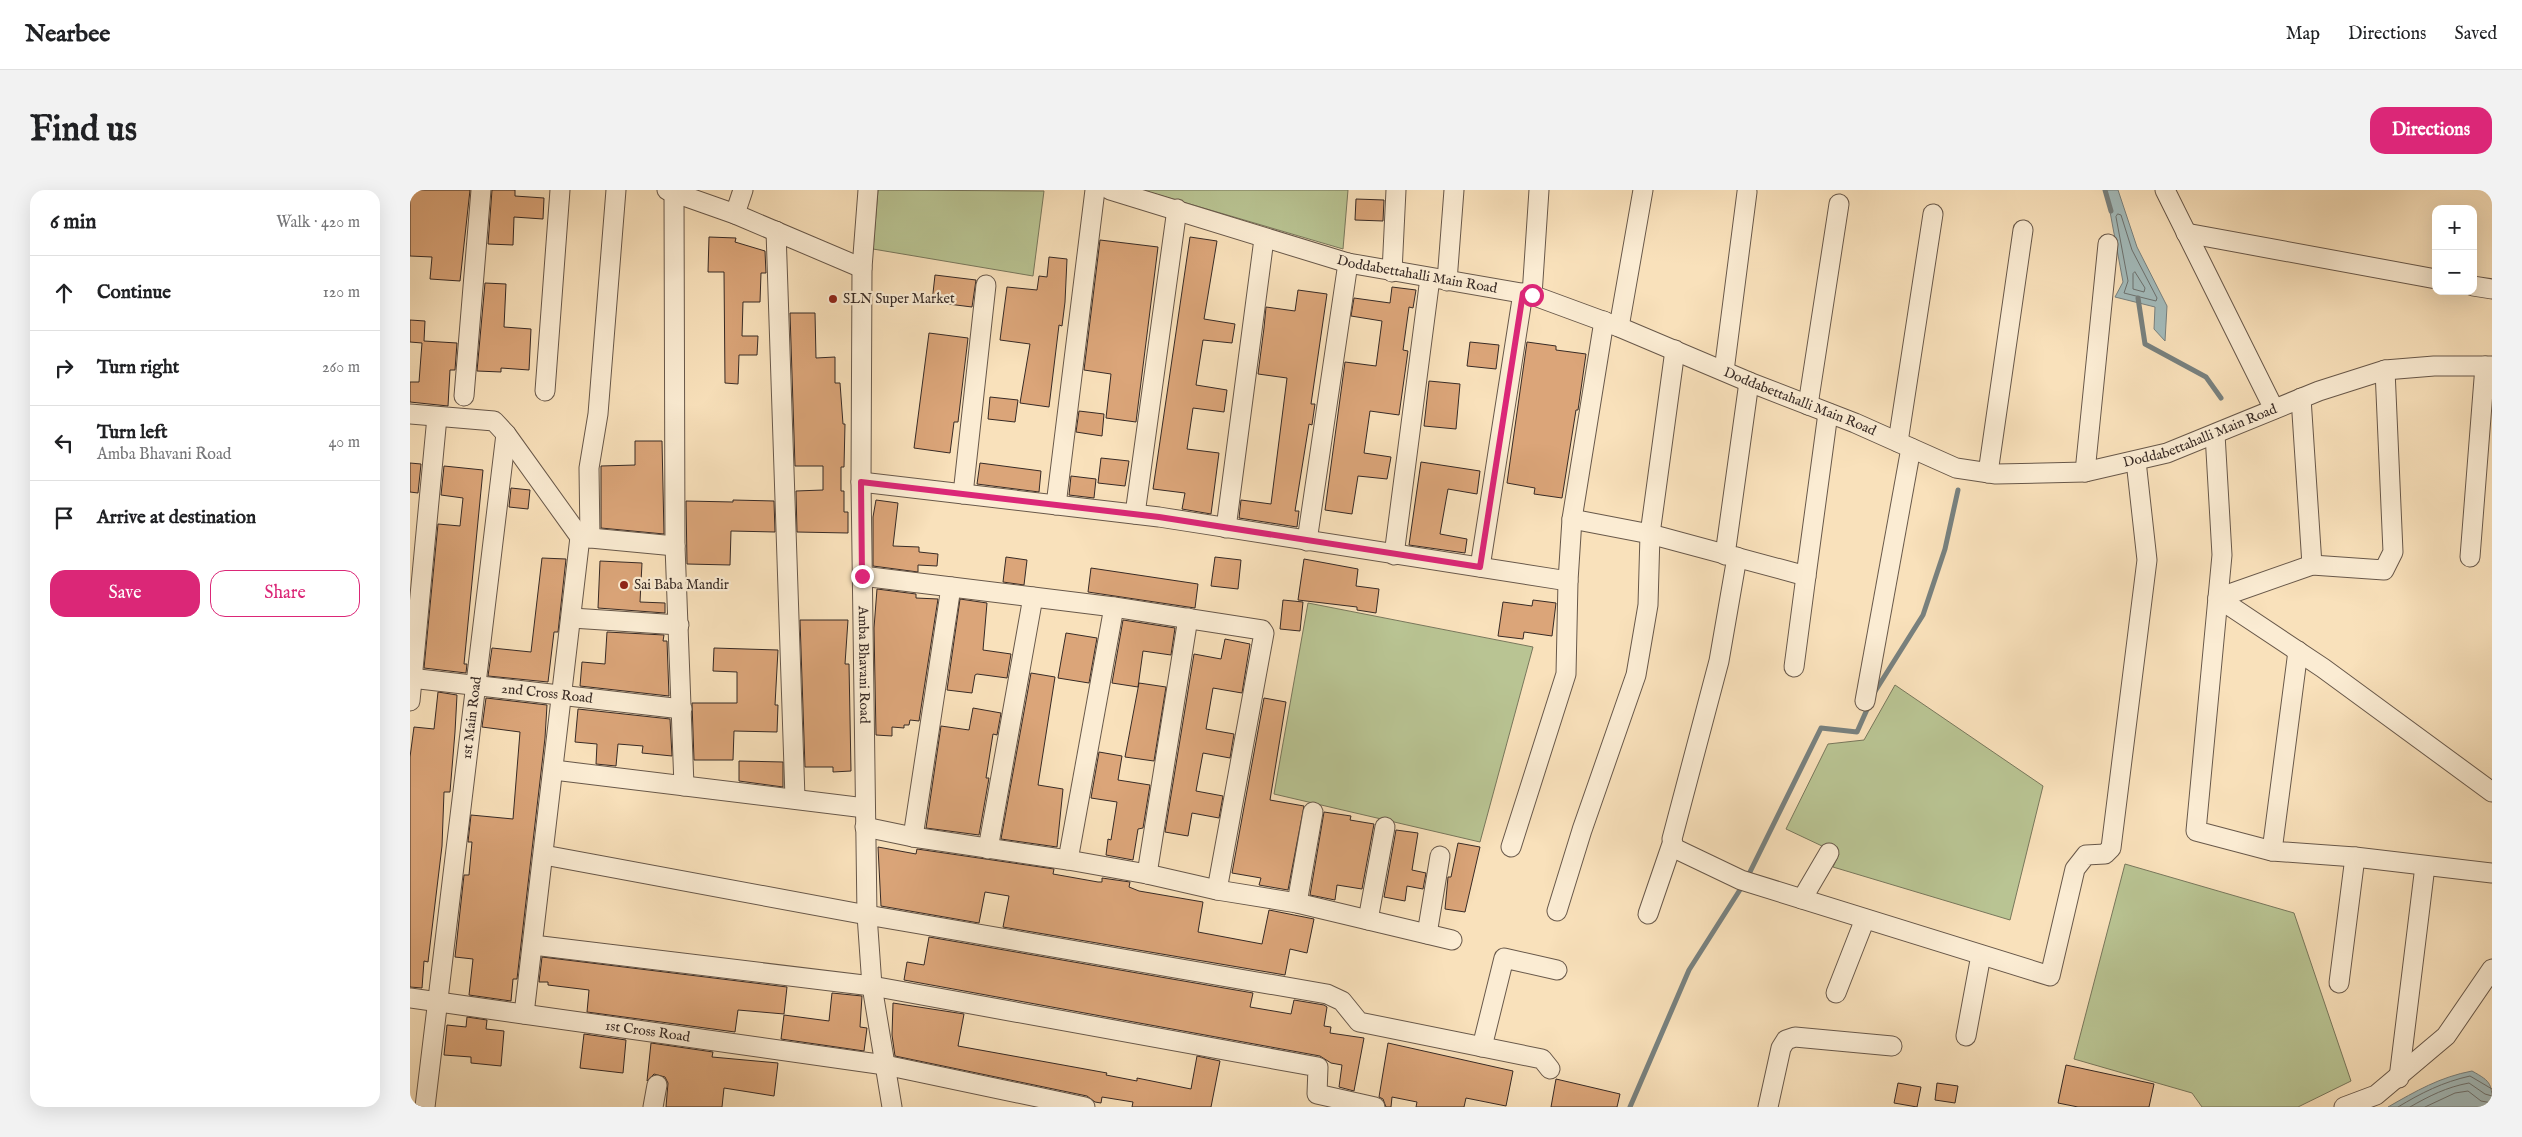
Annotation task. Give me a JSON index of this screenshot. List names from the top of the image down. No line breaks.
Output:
{"streets":{"street":["Doddabettahalli Main Road","Amba Bhavani Road","2nd Cross Road","1st Main Road","1st Cross Road"]},"crossings":[["Amba Bhavani Road","1st Cross Road"],["2nd Cross Road","1st Main Road"],["1st Main Road","1st Cross Road"]],"places":["SLN Super Market","Sai Baba Mandir"],"page":{"header":"Nearbee","nav":["Map","Directions","Saved"],"buttons":["Directions",["Save","Share"]],"title":"Find us","heading":["6 min","Walk · 420 m"],"map_buttons":["+","−"],"list":[["Continue","120 m"],["Turn right","260 m"],["Turn left","Amba Bhavani Road","40 m"],"Arrive at destination"]}}
